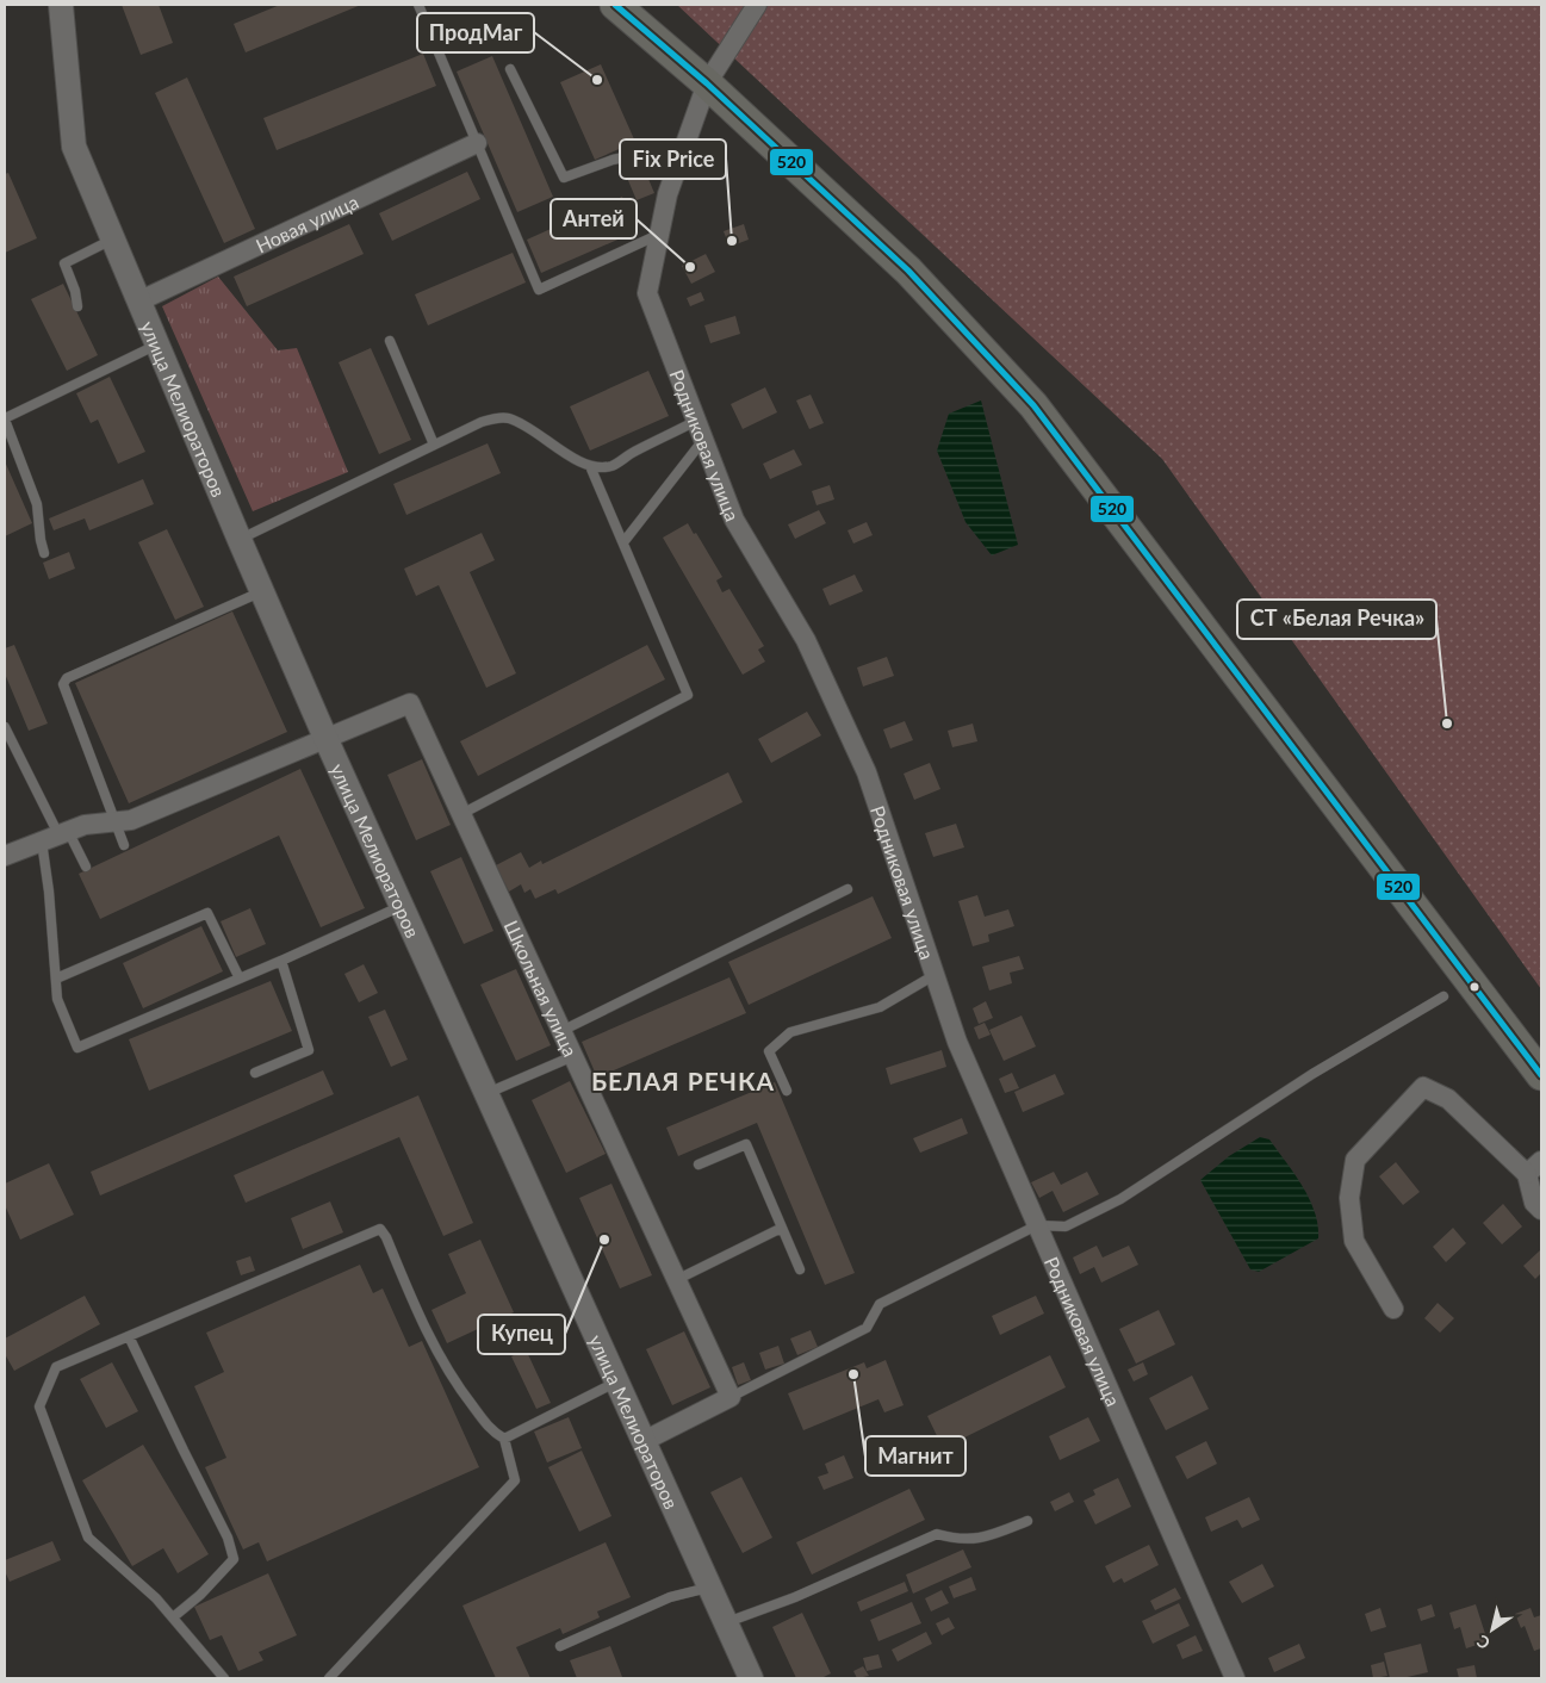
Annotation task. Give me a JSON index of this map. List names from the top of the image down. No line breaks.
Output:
{"streets":{"street":["Новая улица","улица Мелиораторов","Родниковая улица","Школьная улица"]},"crossings":[["Новая улица","улица Мелиораторов"],["улица Мелиораторов","Школьная улица"]],"districts":["БЕЛАЯ РЕЧКА"],"places":["ПродМаг","Fix Price","Антей","СТ «Белая Речка»","Купец","Магнит"],"lines":["transit line 520"],"north":"bottom left"}
